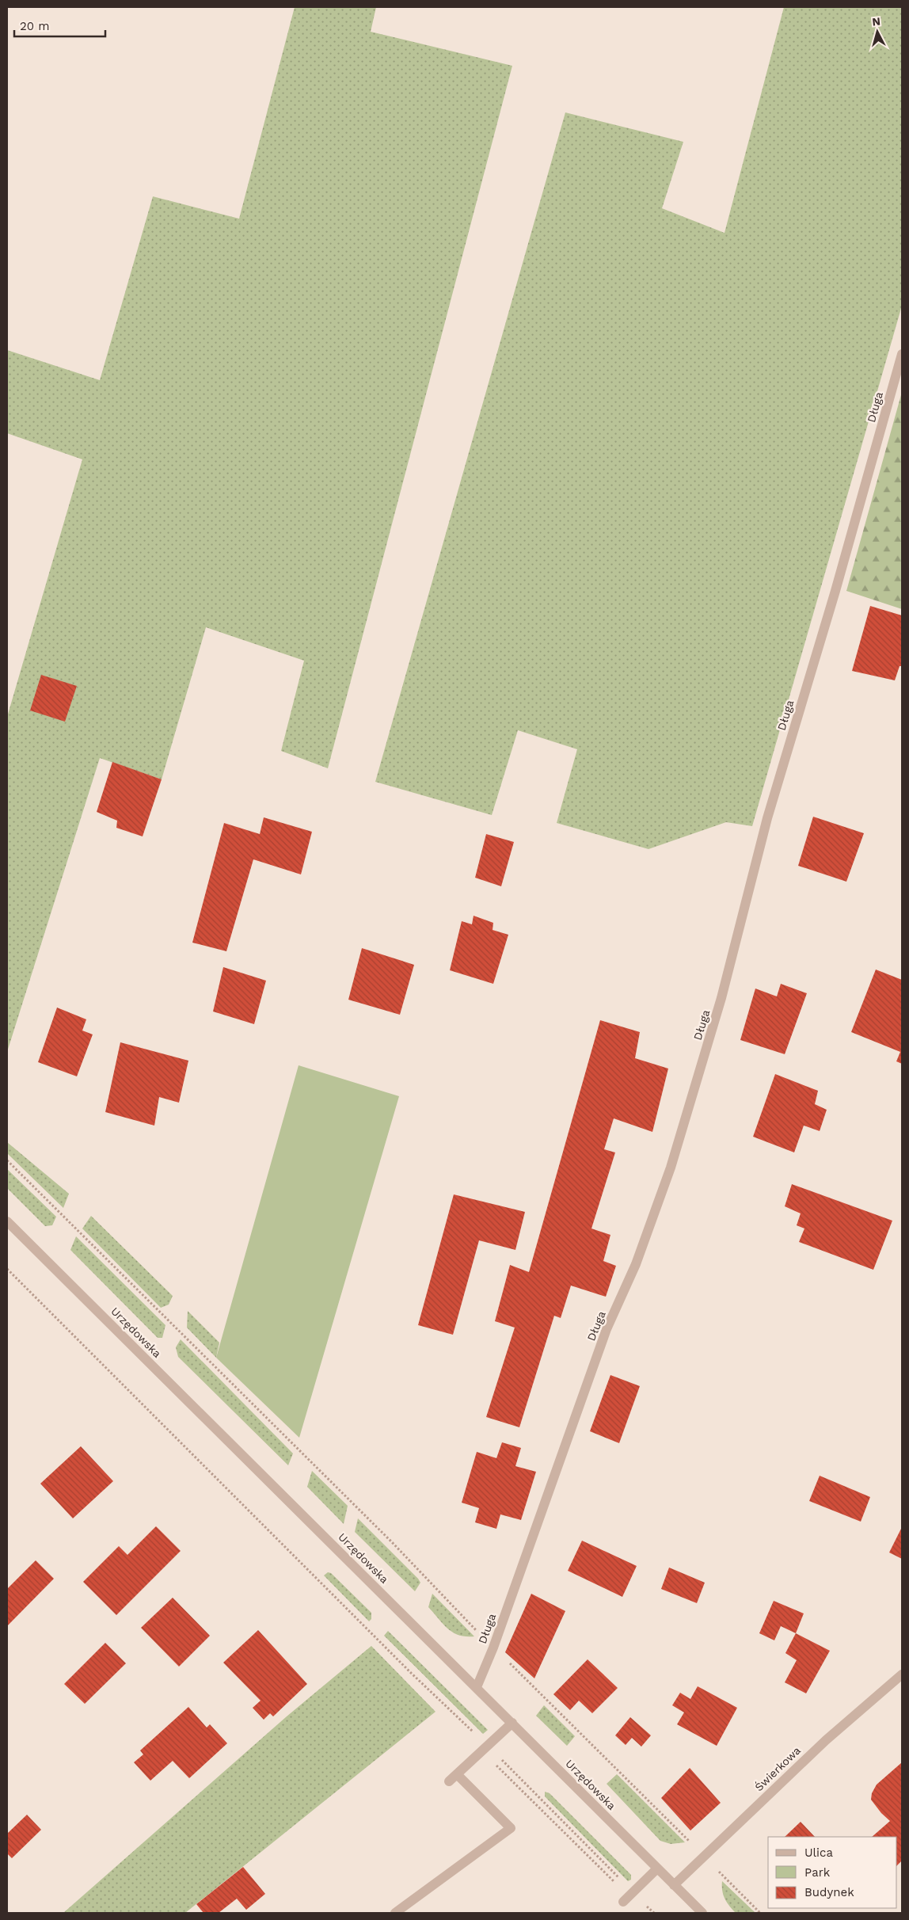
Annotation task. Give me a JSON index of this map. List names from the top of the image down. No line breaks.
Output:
{"streets":{"street":["Długa","Urzędowska","Świerkowa"]},"crossings":[["Długa","Urzędowska"],["Urzędowska","Świerkowa"]],"legend":["Ulica","Park","Budynek"],"scale_bar":"20 m","north":"top"}
